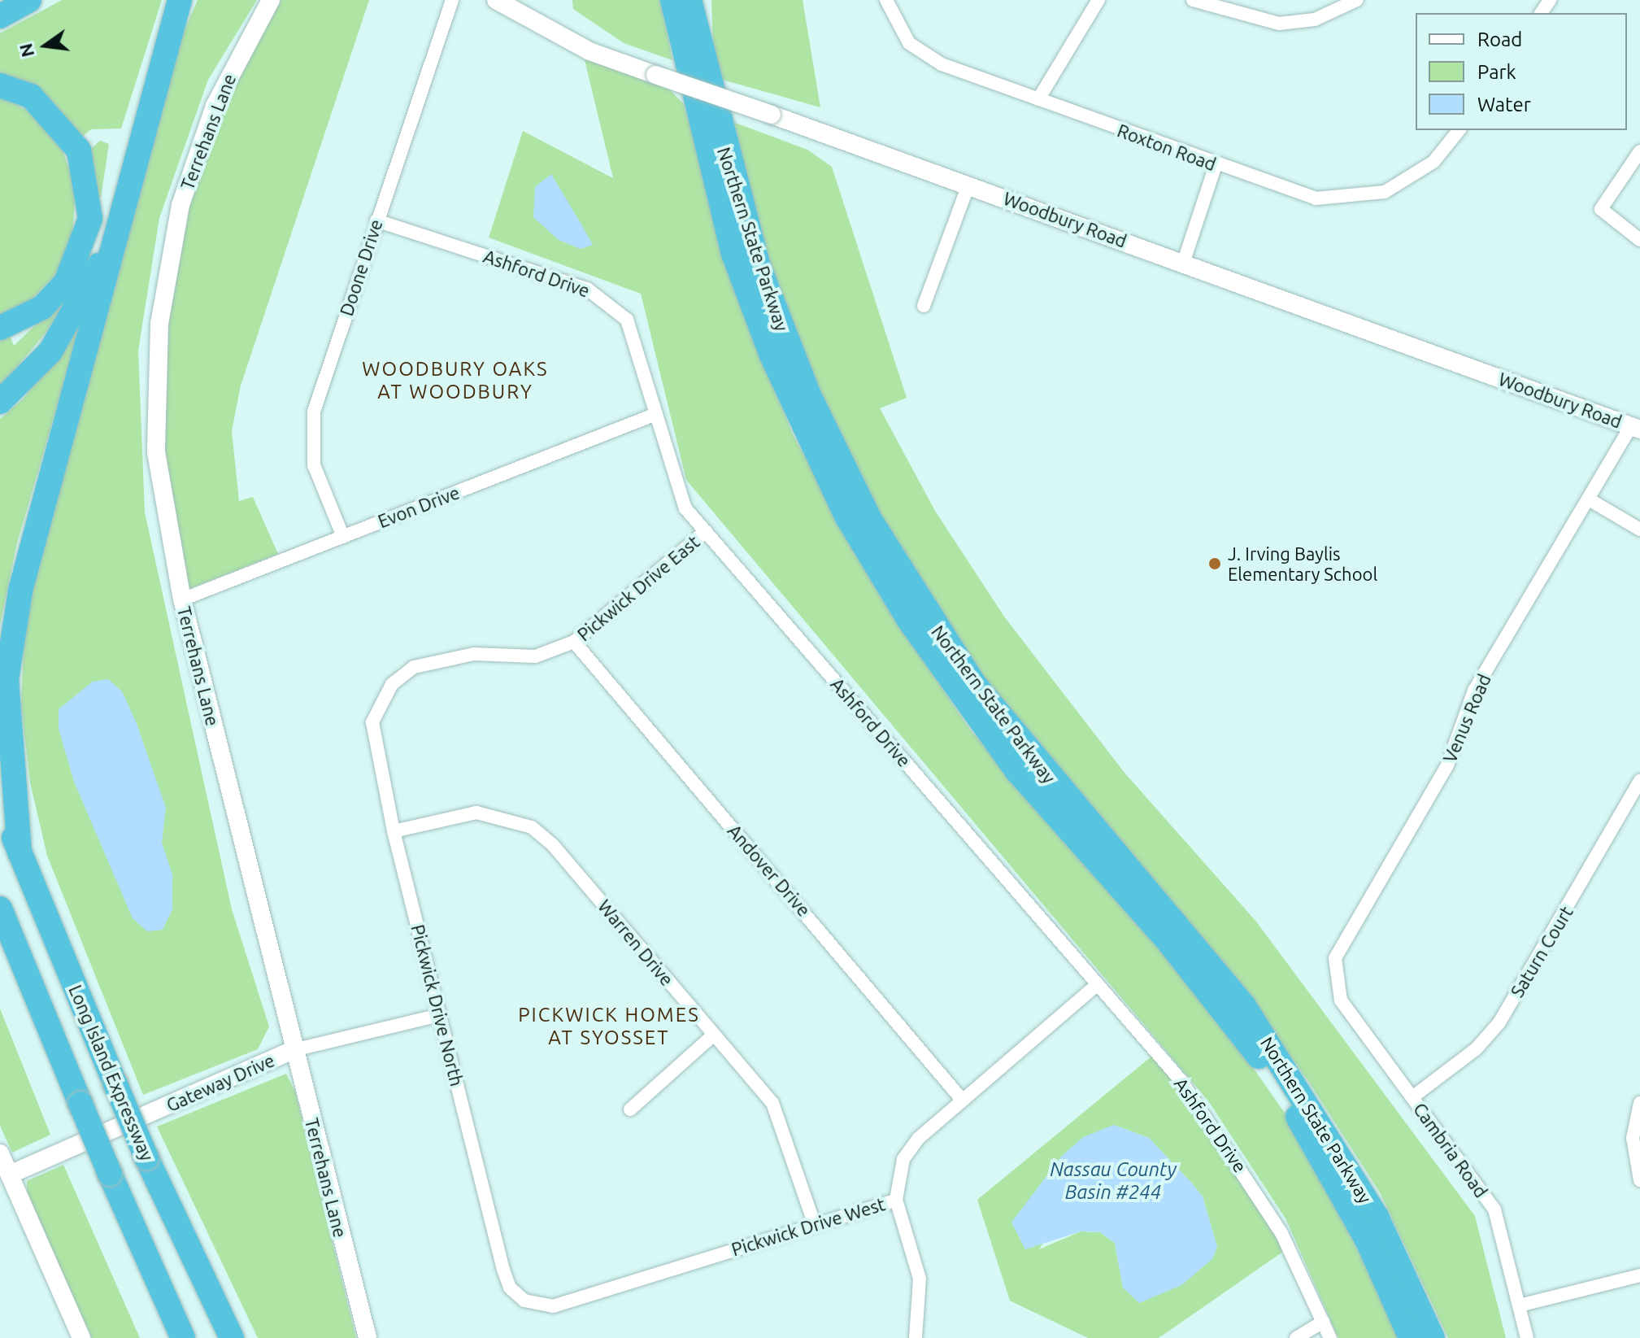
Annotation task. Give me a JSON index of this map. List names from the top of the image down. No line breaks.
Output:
{"streets":{"highway":["Northern State Parkway","Long Island Expressway"],"main road":["Terrehans Lane","Woodbury Road","Gateway Drive"],"street":["Roxton Road","Doone Drive","Ashford Drive","Evon Drive","Pickwick Drive East","Venus Road","Andover Drive","Warren Drive","Saturn Court","Pickwick Drive North","Cambria Road","Pickwick Drive West"]},"crossings":[["Terrehans Lane","Evon Drive"],["Terrehans Lane","Gateway Drive"],["Woodbury Road","Venus Road"],["Doone Drive","Ashford Drive"],["Doone Drive","Evon Drive"],["Ashford Drive","Evon Drive"],["Ashford Drive","Pickwick Drive East"],["Ashford Drive","Pickwick Drive West"],["Pickwick Drive East","Andover Drive"],["Pickwick Drive East","Pickwick Drive North"],["Venus Road","Cambria Road"],["Andover Drive","Pickwick Drive West"],["Warren Drive","Pickwick Drive North"],["Warren Drive","Pickwick Drive West"],["Saturn Court","Cambria Road"],["Pickwick Drive North","Gateway Drive"],["Pickwick Drive North","Pickwick Drive West"]],"districts":["WOODBURY OAKS AT WOODBURY","PICKWICK HOMES AT SYOSSET"],"water":["Nassau County Basin #244"],"places":["J. Irving Baylis Elementary School"],"legend":["Road","Park","Water"],"north":"left"}
